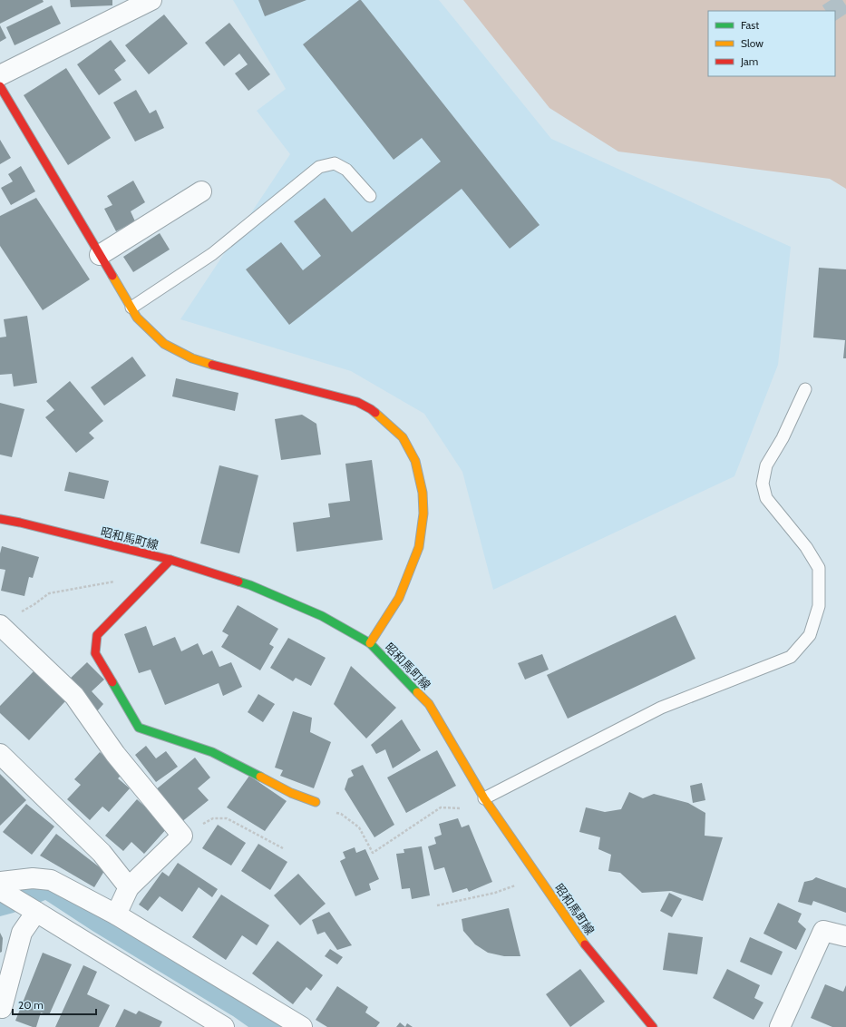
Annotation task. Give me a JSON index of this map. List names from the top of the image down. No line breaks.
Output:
{"streets":{"street":["昭和馬町線"]},"legend":["Fast","Slow","Jam"],"scale_bar":"20 m"}
